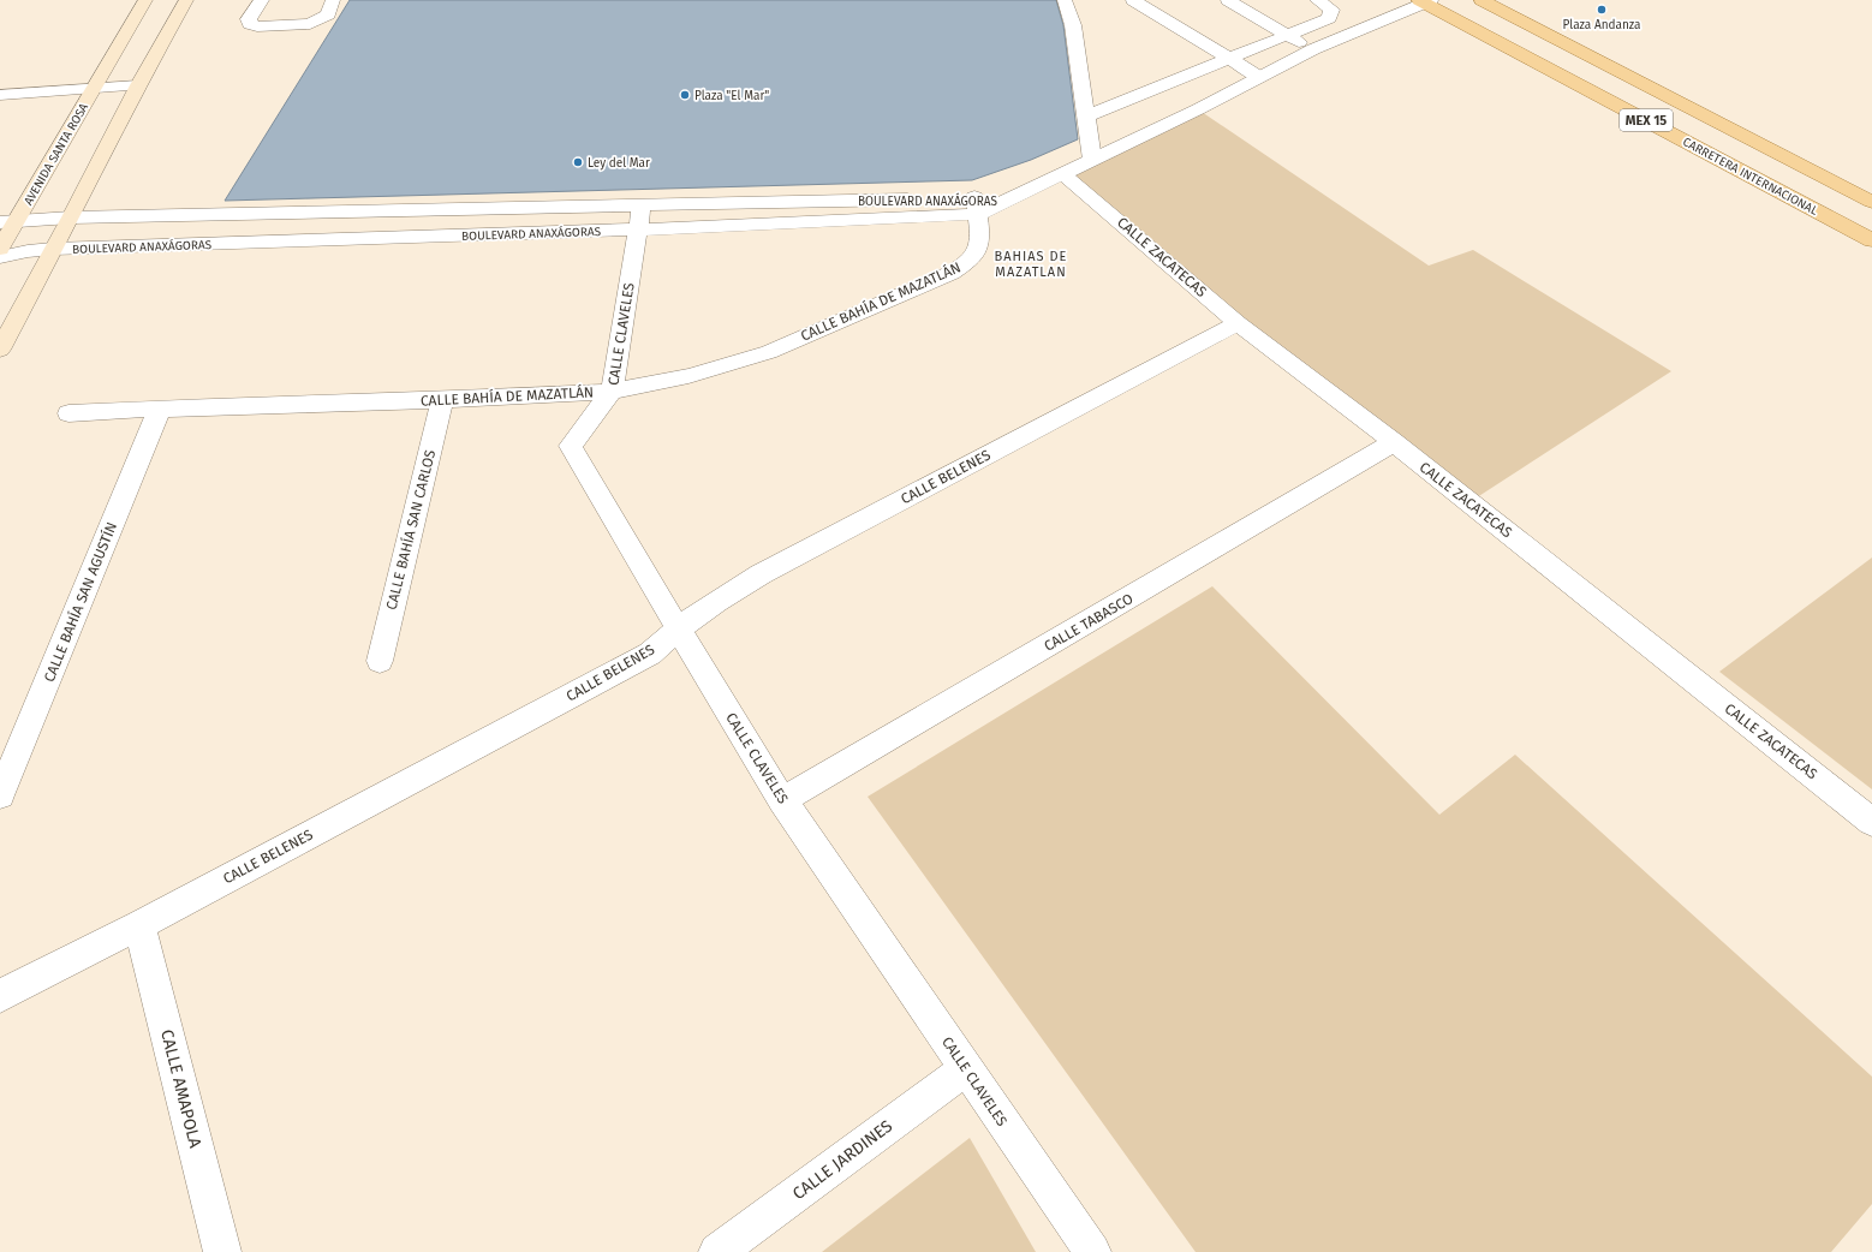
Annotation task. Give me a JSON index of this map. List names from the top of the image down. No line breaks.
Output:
{"streets":{"main road":["MEX 15","AVENIDA SANTA ROSA","CARRETERA INTERNACIONAL"],"street":["BOULEVARD ANAXÁGORAS","CALLE ZACATECAS","CALLE BAHÍA DE MAZATLÁN","CALLE CLAVELES","CALLE BELENES","CALLE BAHÍA SAN CARLOS","CALLE BAHÍA SAN AGUSTÍN","CALLE TABASCO","CALLE AMAPOLA","CALLE JARDINES"]},"crossings":[["AVENIDA SANTA ROSA","BOULEVARD ANAXÁGORAS"],["CARRETERA INTERNACIONAL","BOULEVARD ANAXÁGORAS"],["BOULEVARD ANAXÁGORAS","CALLE ZACATECAS"],["BOULEVARD ANAXÁGORAS","CALLE BAHÍA DE MAZATLÁN"],["BOULEVARD ANAXÁGORAS","CALLE CLAVELES"],["CALLE ZACATECAS","CALLE BELENES"],["CALLE ZACATECAS","CALLE TABASCO"],["CALLE BAHÍA DE MAZATLÁN","CALLE CLAVELES"],["CALLE BAHÍA DE MAZATLÁN","CALLE BAHÍA SAN CARLOS"],["CALLE BAHÍA DE MAZATLÁN","CALLE BAHÍA SAN AGUSTÍN"],["CALLE CLAVELES","CALLE BELENES"],["CALLE CLAVELES","CALLE TABASCO"],["CALLE CLAVELES","CALLE JARDINES"],["CALLE BELENES","CALLE AMAPOLA"]],"districts":["BAHIAS DE MAZATLAN"],"places":["Plaza Andanza","Plaza \"El Mar\"","Ley del Mar"]}
